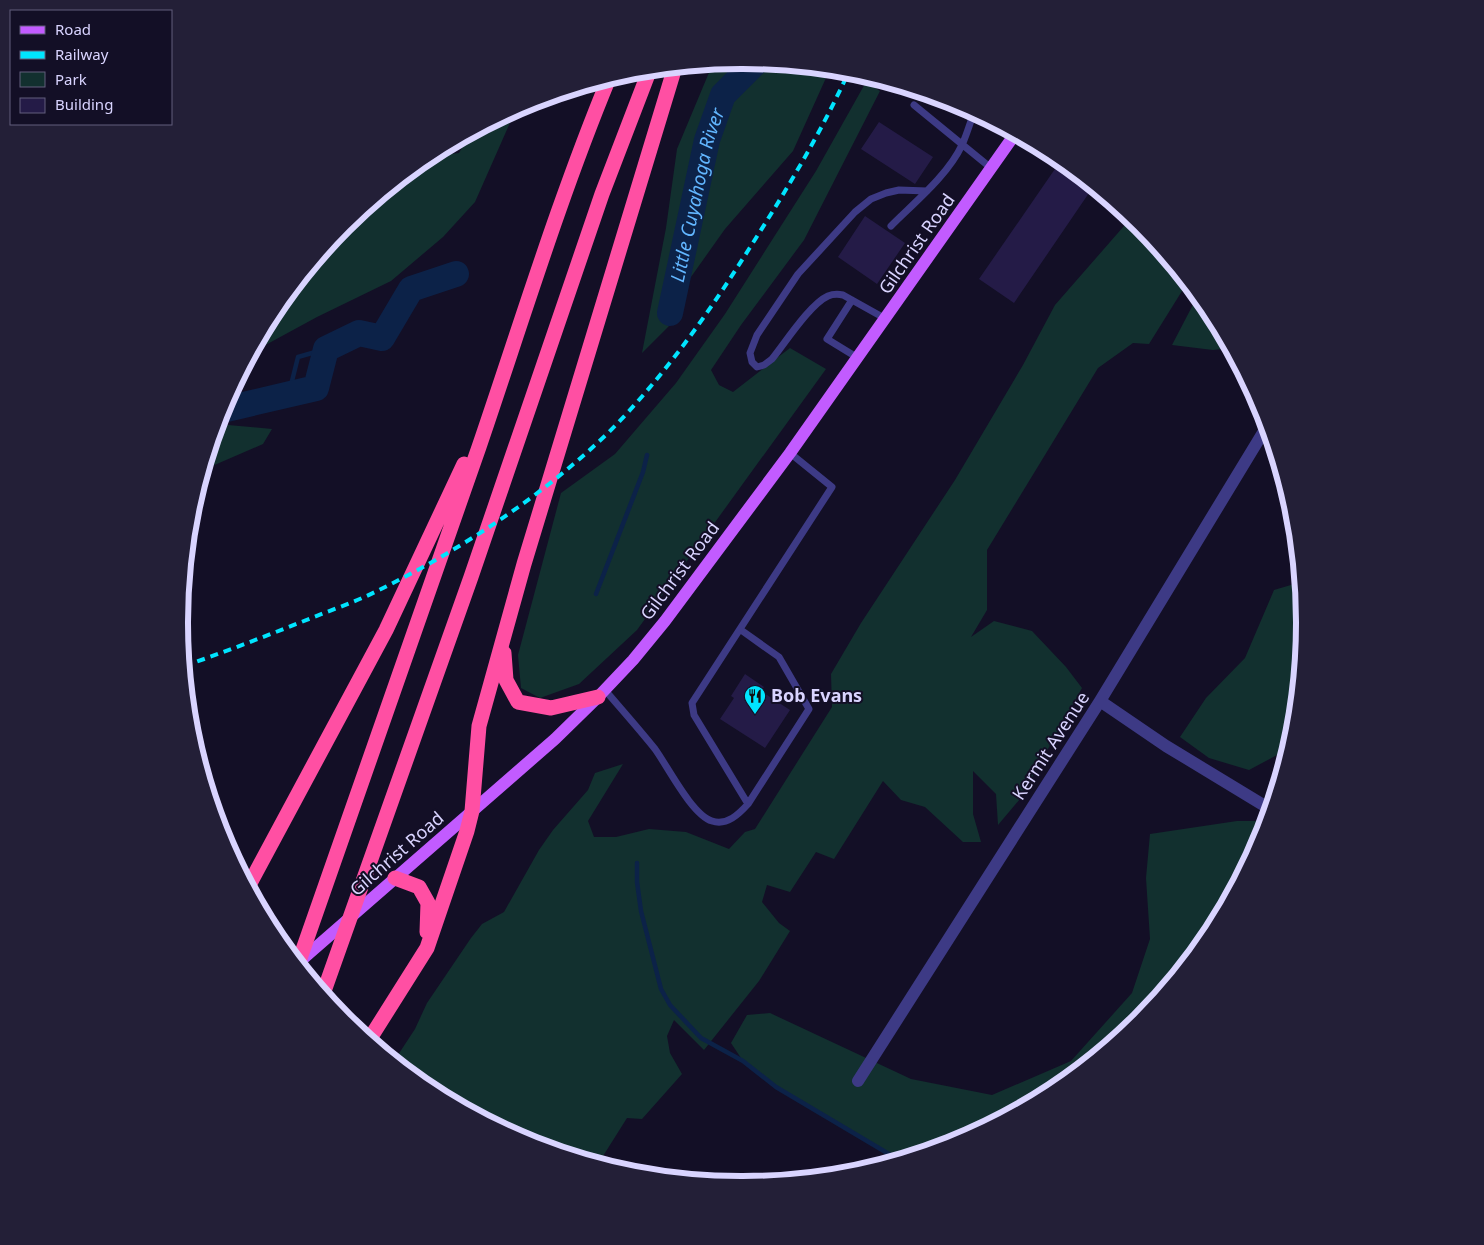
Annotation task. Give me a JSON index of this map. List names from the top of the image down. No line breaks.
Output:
{"streets":{"main road":["Gilchrist Road"],"street":["Kermit Avenue"]},"water":["Little Cuyahoga River"],"places":{"restaurant":["Bob Evans"]},"legend":["Road","Railway","Park","Building"]}
